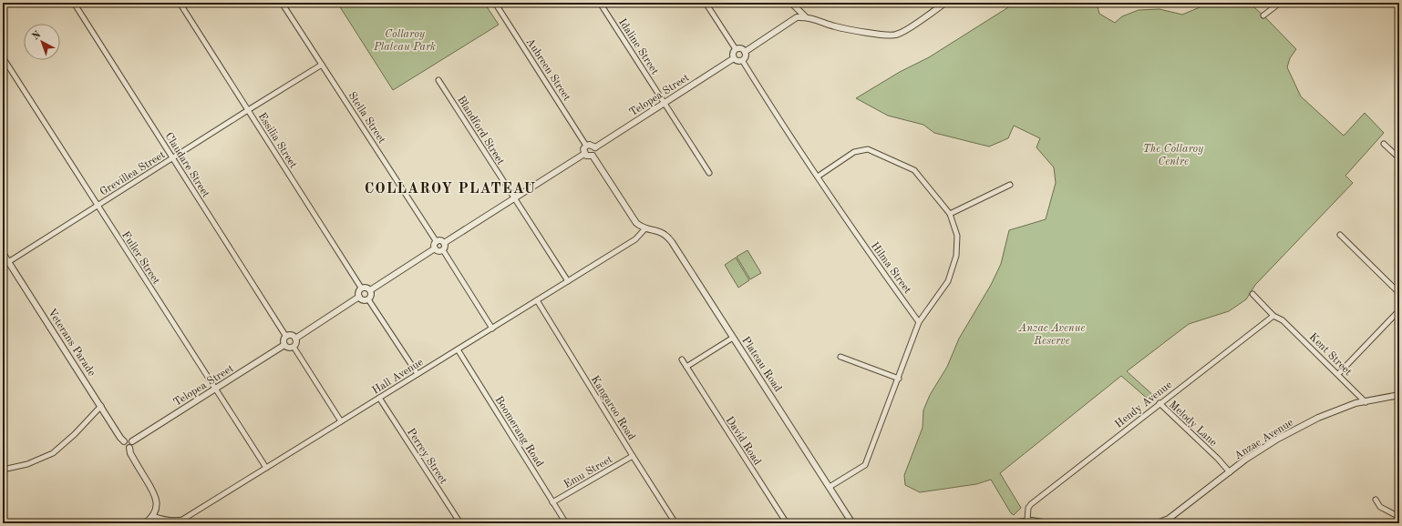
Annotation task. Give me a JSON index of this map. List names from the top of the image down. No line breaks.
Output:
{"streets":{"street":["Idaline Street","Aubreen Street","Telopea Street","Stella Street","Blandford Street","Essilia Street","Claudare Street","Grevillea Street","Fuller Street","Hilma Street","Veterans Parade","Kent Street","Plateau Road","Hall Avenue","Hendy Avenue","Kangaroo Road","Melody Lane","Boomerang Road","Anzac Avenue","David Road","Perrey Street","Emu Street"]},"crossings":[["Idaline Street","Telopea Street"],["Aubreen Street","Telopea Street"],["Telopea Street","Claudare Street"],["Telopea Street","Fuller Street"],["Telopea Street","Hilma Street"],["Telopea Street","Veterans Parade"],["Stella Street","Grevillea Street"],["Blandford Street","Hall Avenue"],["Essilia Street","Grevillea Street"],["Claudare Street","Grevillea Street"],["Grevillea Street","Fuller Street"],["Grevillea Street","Veterans Parade"],["Fuller Street","Hall Avenue"],["Kent Street","Hendy Avenue"],["Kent Street","Anzac Avenue"],["Plateau Road","Hall Avenue"],["Hall Avenue","Kangaroo Road"],["Hall Avenue","Boomerang Road"],["Hall Avenue","Perrey Street"],["Hendy Avenue","Melody Lane"],["Kangaroo Road","Emu Street"],["Melody Lane","Anzac Avenue"],["Boomerang Road","Emu Street"]],"districts":["COLLAROY PLATEAU"],"parks":["Collaroy Plateau Park","The Collaroy Centre","Anzac Avenue Reserve"],"north":"top left"}
